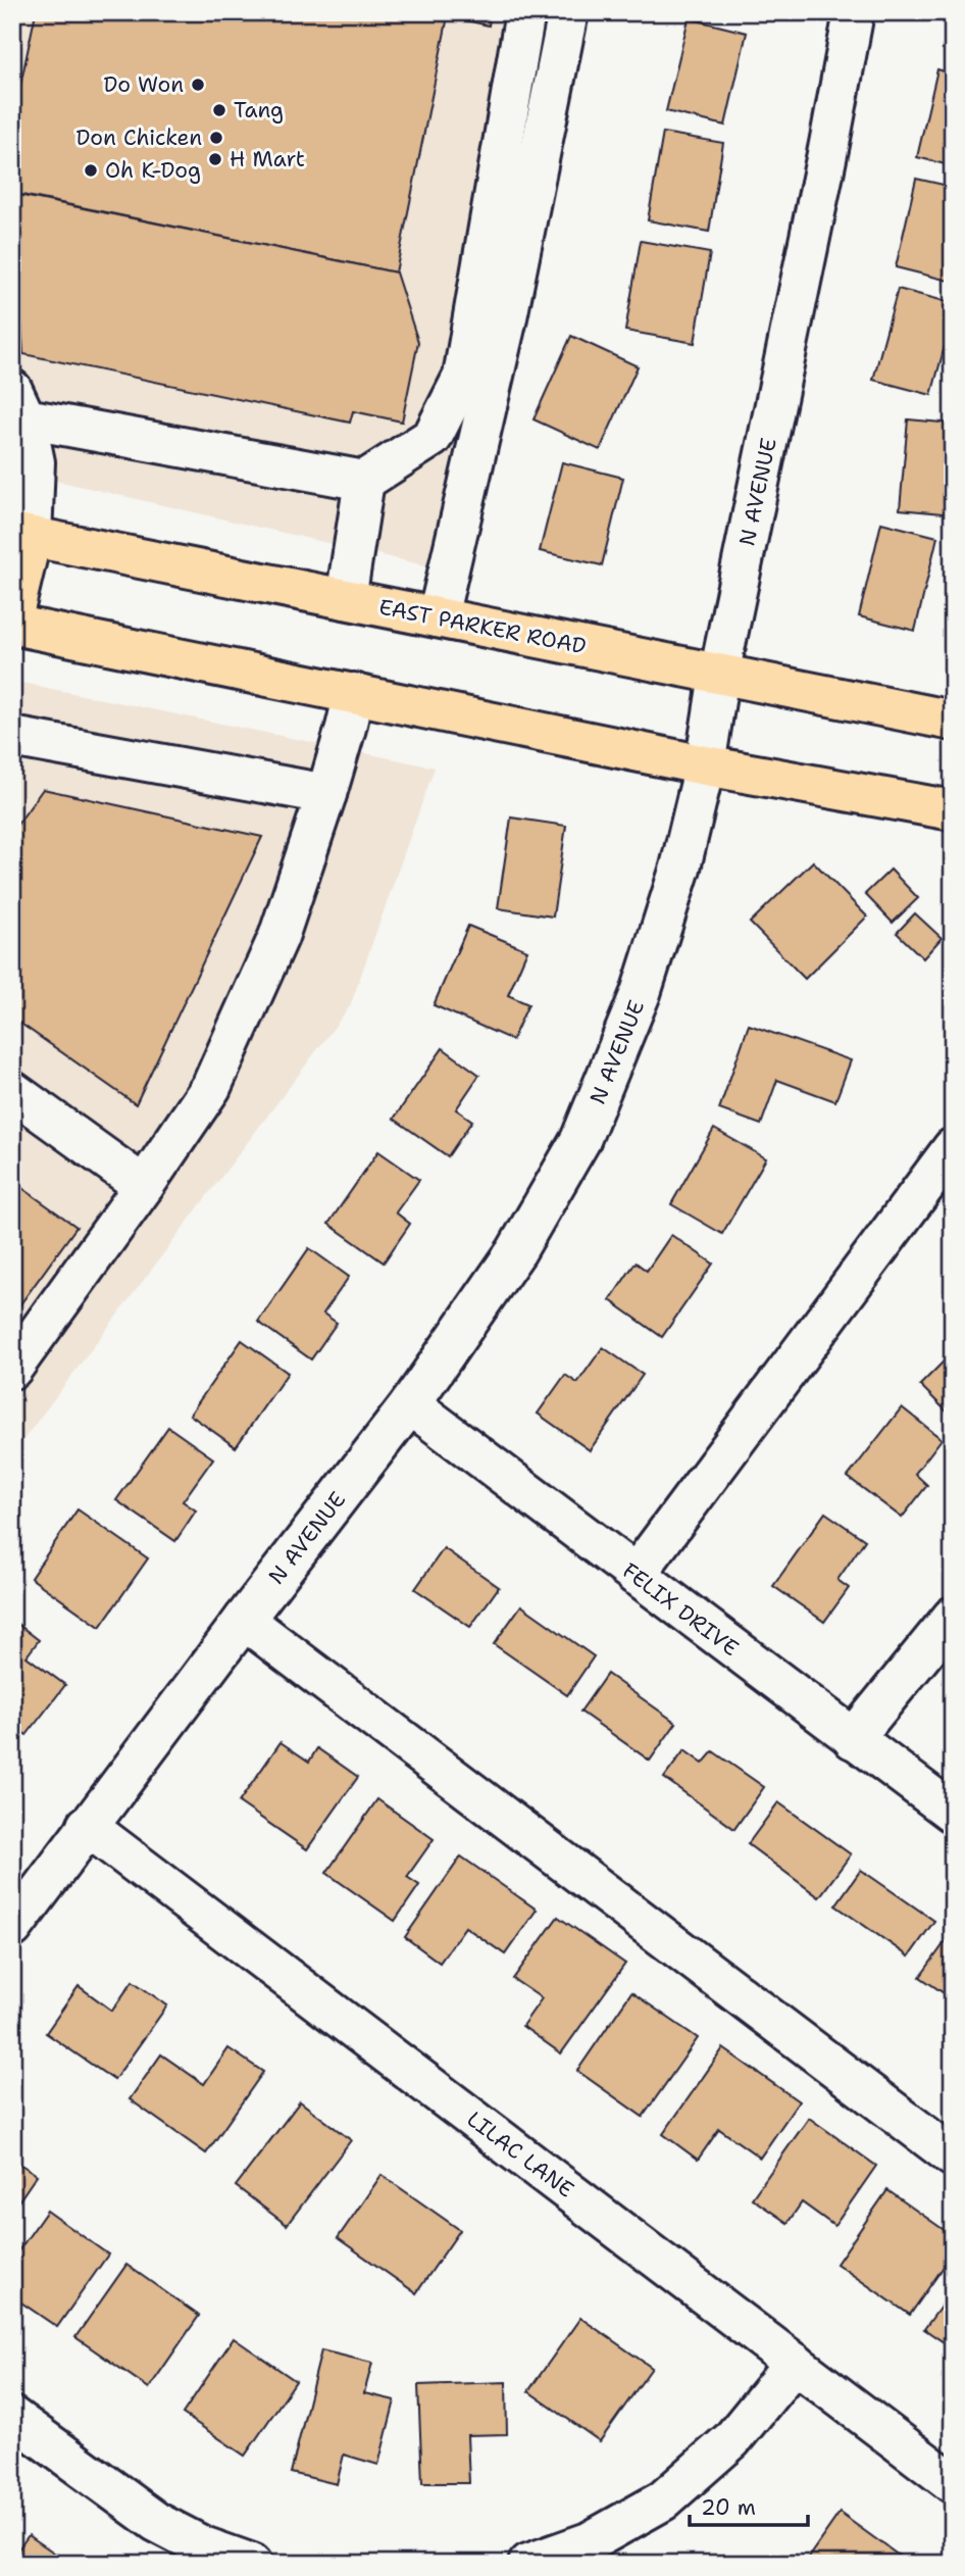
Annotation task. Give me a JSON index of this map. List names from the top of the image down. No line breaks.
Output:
{"streets":{"main road":["EAST PARKER ROAD"],"street":["N AVENUE","FELIX DRIVE","LILAC LANE"]},"crossings":[["N AVENUE","EAST PARKER ROAD"],["N AVENUE","FELIX DRIVE"],["N AVENUE","LILAC LANE"]],"places":["Do Won","Tang","Don Chicken","H Mart","Oh K-Dog"],"scale_bar":"20 m"}
